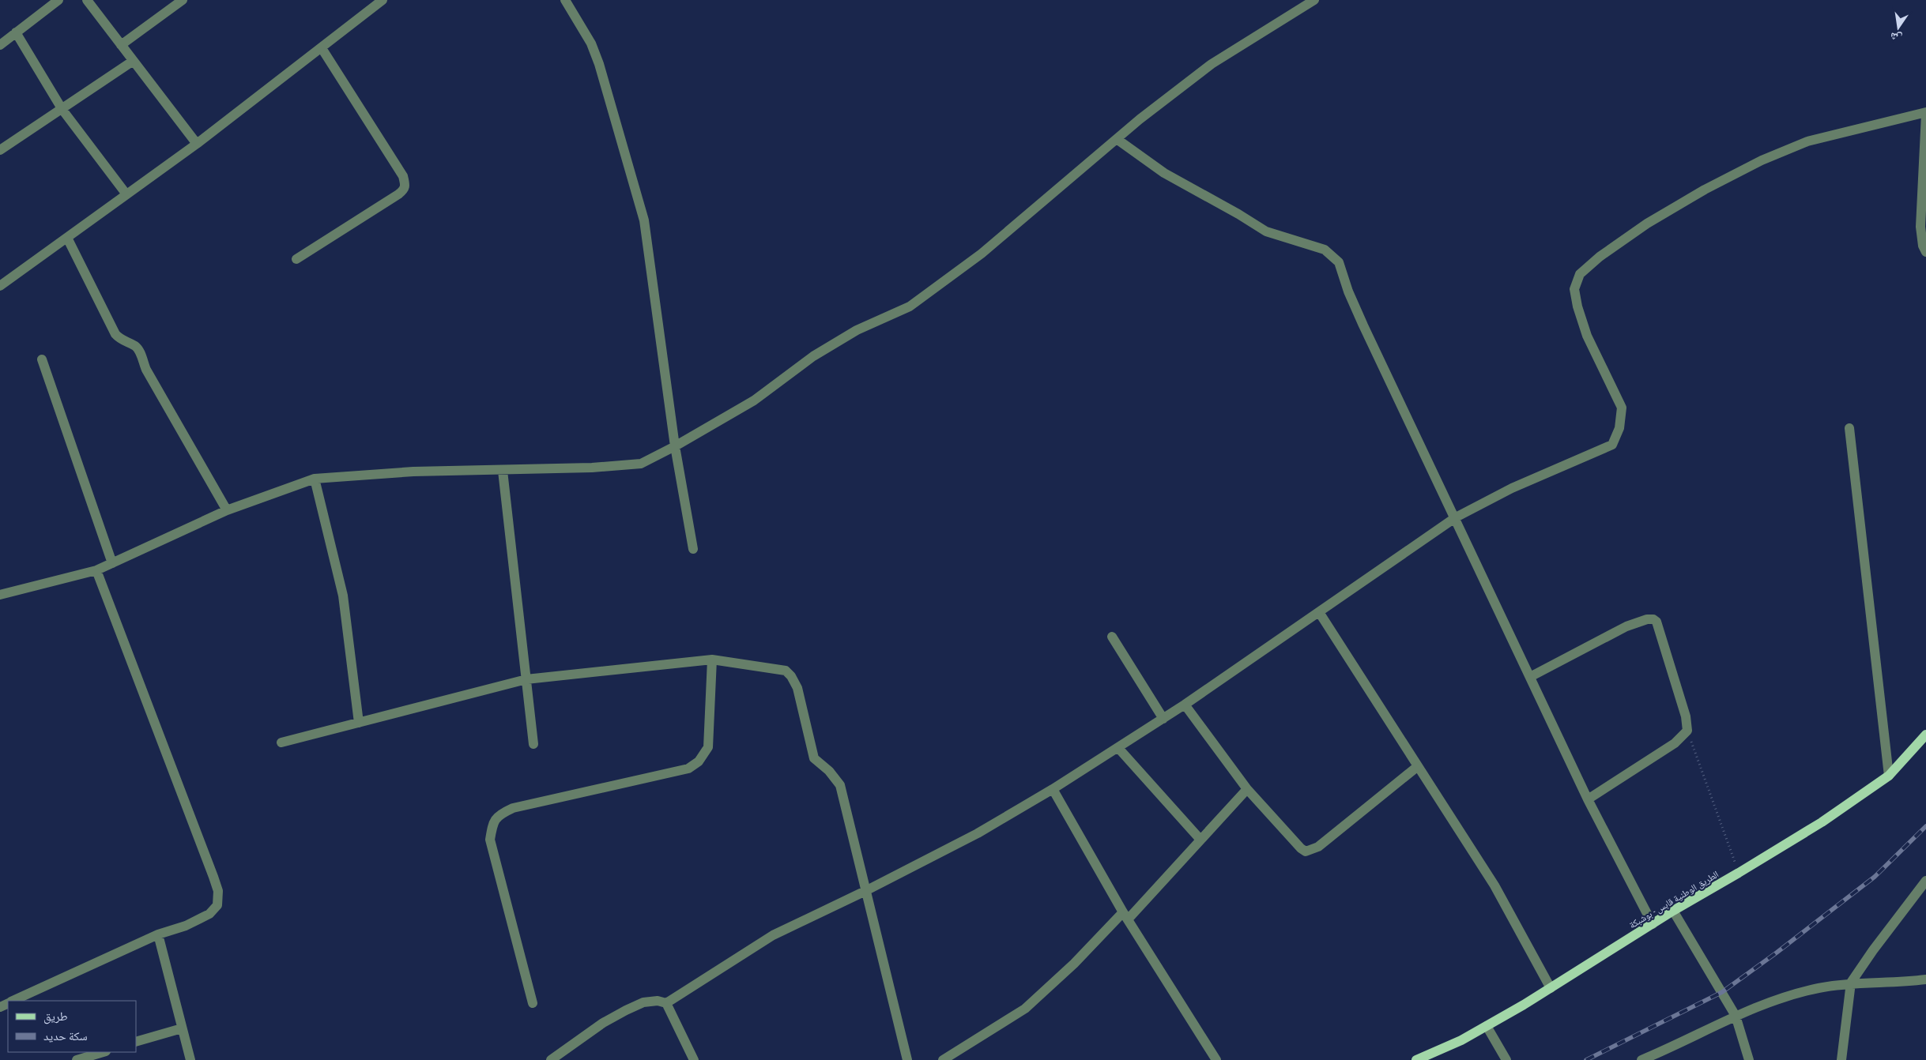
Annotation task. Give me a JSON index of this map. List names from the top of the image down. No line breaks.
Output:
{"streets":{"main road":["الطريق الوطنية قابس - بوشبكة"]},"legend":["طريق","سكة حديد"],"north":"bottom"}
